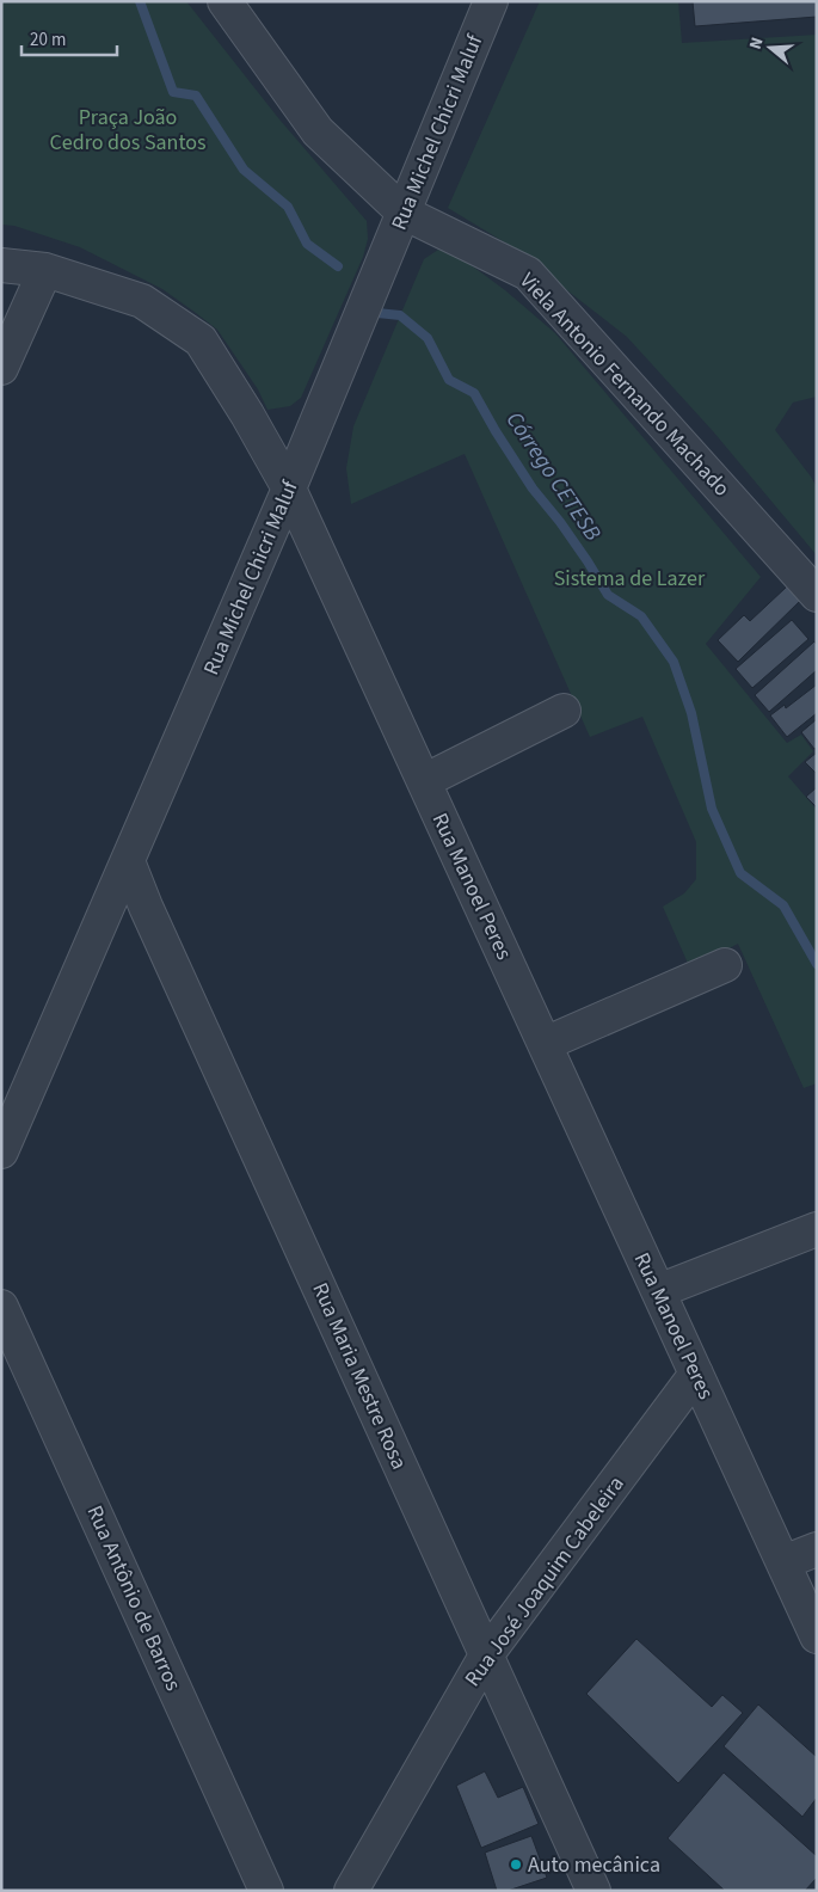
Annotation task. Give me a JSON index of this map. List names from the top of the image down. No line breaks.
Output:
{"streets":{"street":["Rua Michel Chicri Maluf","Viela Antonio Fernando Machado","Rua Manoel Peres","Rua Maria Mestre Rosa","Rua José Joaquim Cabeleira","Rua Antônio de Barros"]},"crossings":[["Rua Michel Chicri Maluf","Viela Antonio Fernando Machado"],["Rua Michel Chicri Maluf","Rua Manoel Peres"],["Rua Michel Chicri Maluf","Rua Maria Mestre Rosa"],["Rua Manoel Peres","Rua José Joaquim Cabeleira"],["Rua Maria Mestre Rosa","Rua José Joaquim Cabeleira"]],"water":["Córrego CETESB"],"parks":["Praça João Cedro dos Santos","Sistema de Lazer"],"places":["Auto mecânica"],"scale_bar":"20 m","north":"left"}
